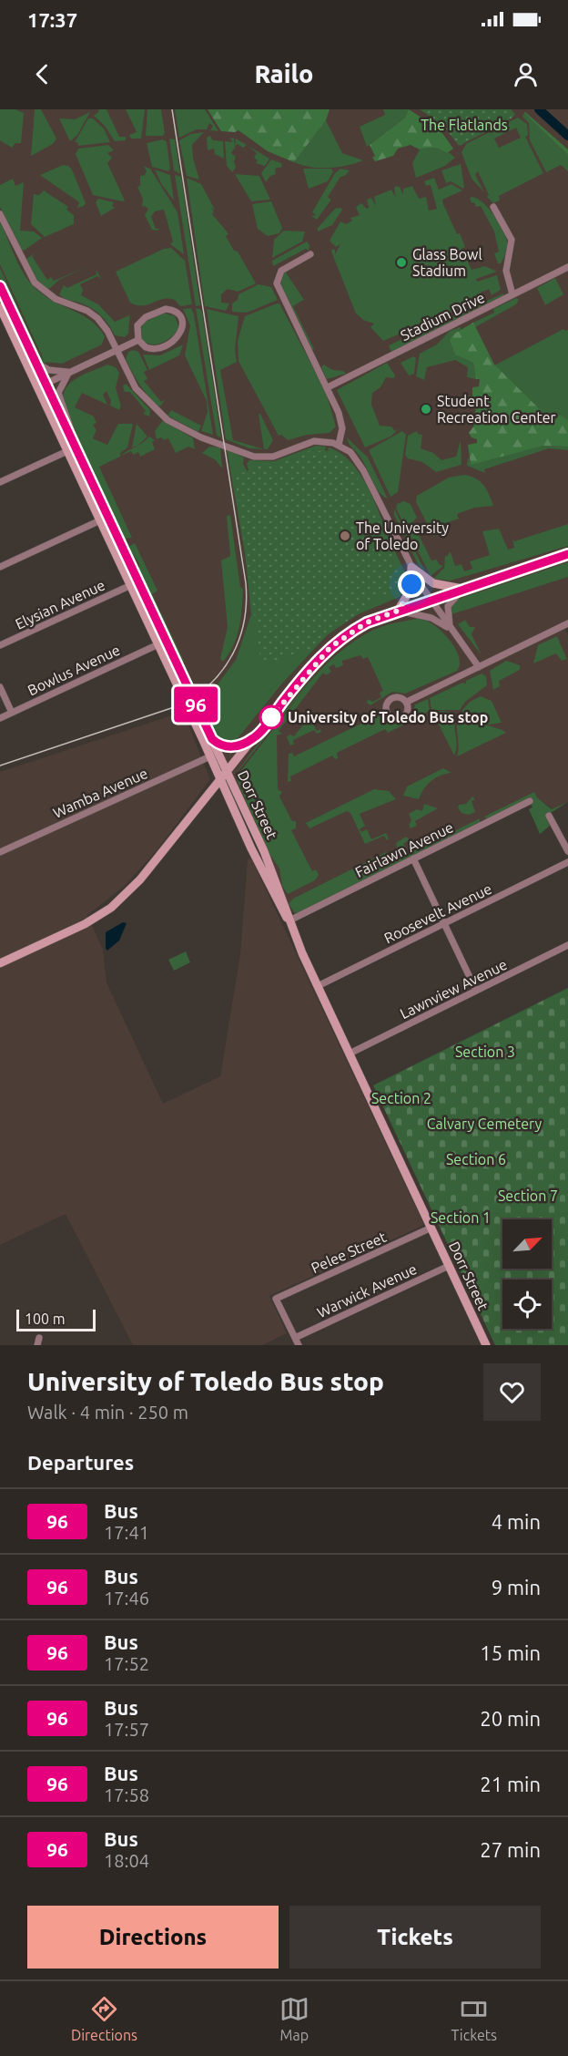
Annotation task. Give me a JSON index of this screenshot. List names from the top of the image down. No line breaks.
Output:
{"streets":{"main road":["Dorr Street"],"street":["Stadium Drive","Elysian Avenue","Bowlus Avenue","Wamba Avenue","Fairlawn Avenue","Roosevelt Avenue","Lawnview Avenue","Pelee Street","Warwick Avenue"]},"crossings":[["Elysian Avenue","Dorr Street"],["Bowlus Avenue","Dorr Street"],["Wamba Avenue","Dorr Street"],["Dorr Street","Fairlawn Avenue"],["Dorr Street","Roosevelt Avenue"],["Dorr Street","Lawnview Avenue"],["Dorr Street","Pelee Street"],["Dorr Street","Warwick Avenue"],["Pelee Street","Warwick Avenue"]],"parks":["The Flatlands","Section 3","Section 2","Calvary Cemetery","Section 6","Section 7","Section 1"],"places":["Glass Bowl Stadium","Student Recreation Center","The University of Toledo","University of Toledo Bus stop"],"lines":["bus line 96"],"scale_bar":"100 m","north":"top right","page":{"status":"17:37","header":"Railo","on_map":"96","scale":"100 m","heading":[["University of Toledo Bus stop","Walk · 4 min · 250 m"],"Departures"],"list":[{"mark":"96","name":"Bus","note":"17:41","value":"4 min"},{"mark":"96","name":"Bus","note":"17:46","value":"9 min"},{"mark":"96","name":"Bus","note":"17:52","value":"15 min"},{"mark":"96","name":"Bus","note":"17:57","value":"20 min"},{"mark":"96","name":"Bus","note":"17:58","value":"21 min"},{"mark":"96","name":"Bus","note":"18:04","value":"27 min"}],"buttons":["Directions","Tickets"],"tabs":["Directions","Map","Tickets"]}}
